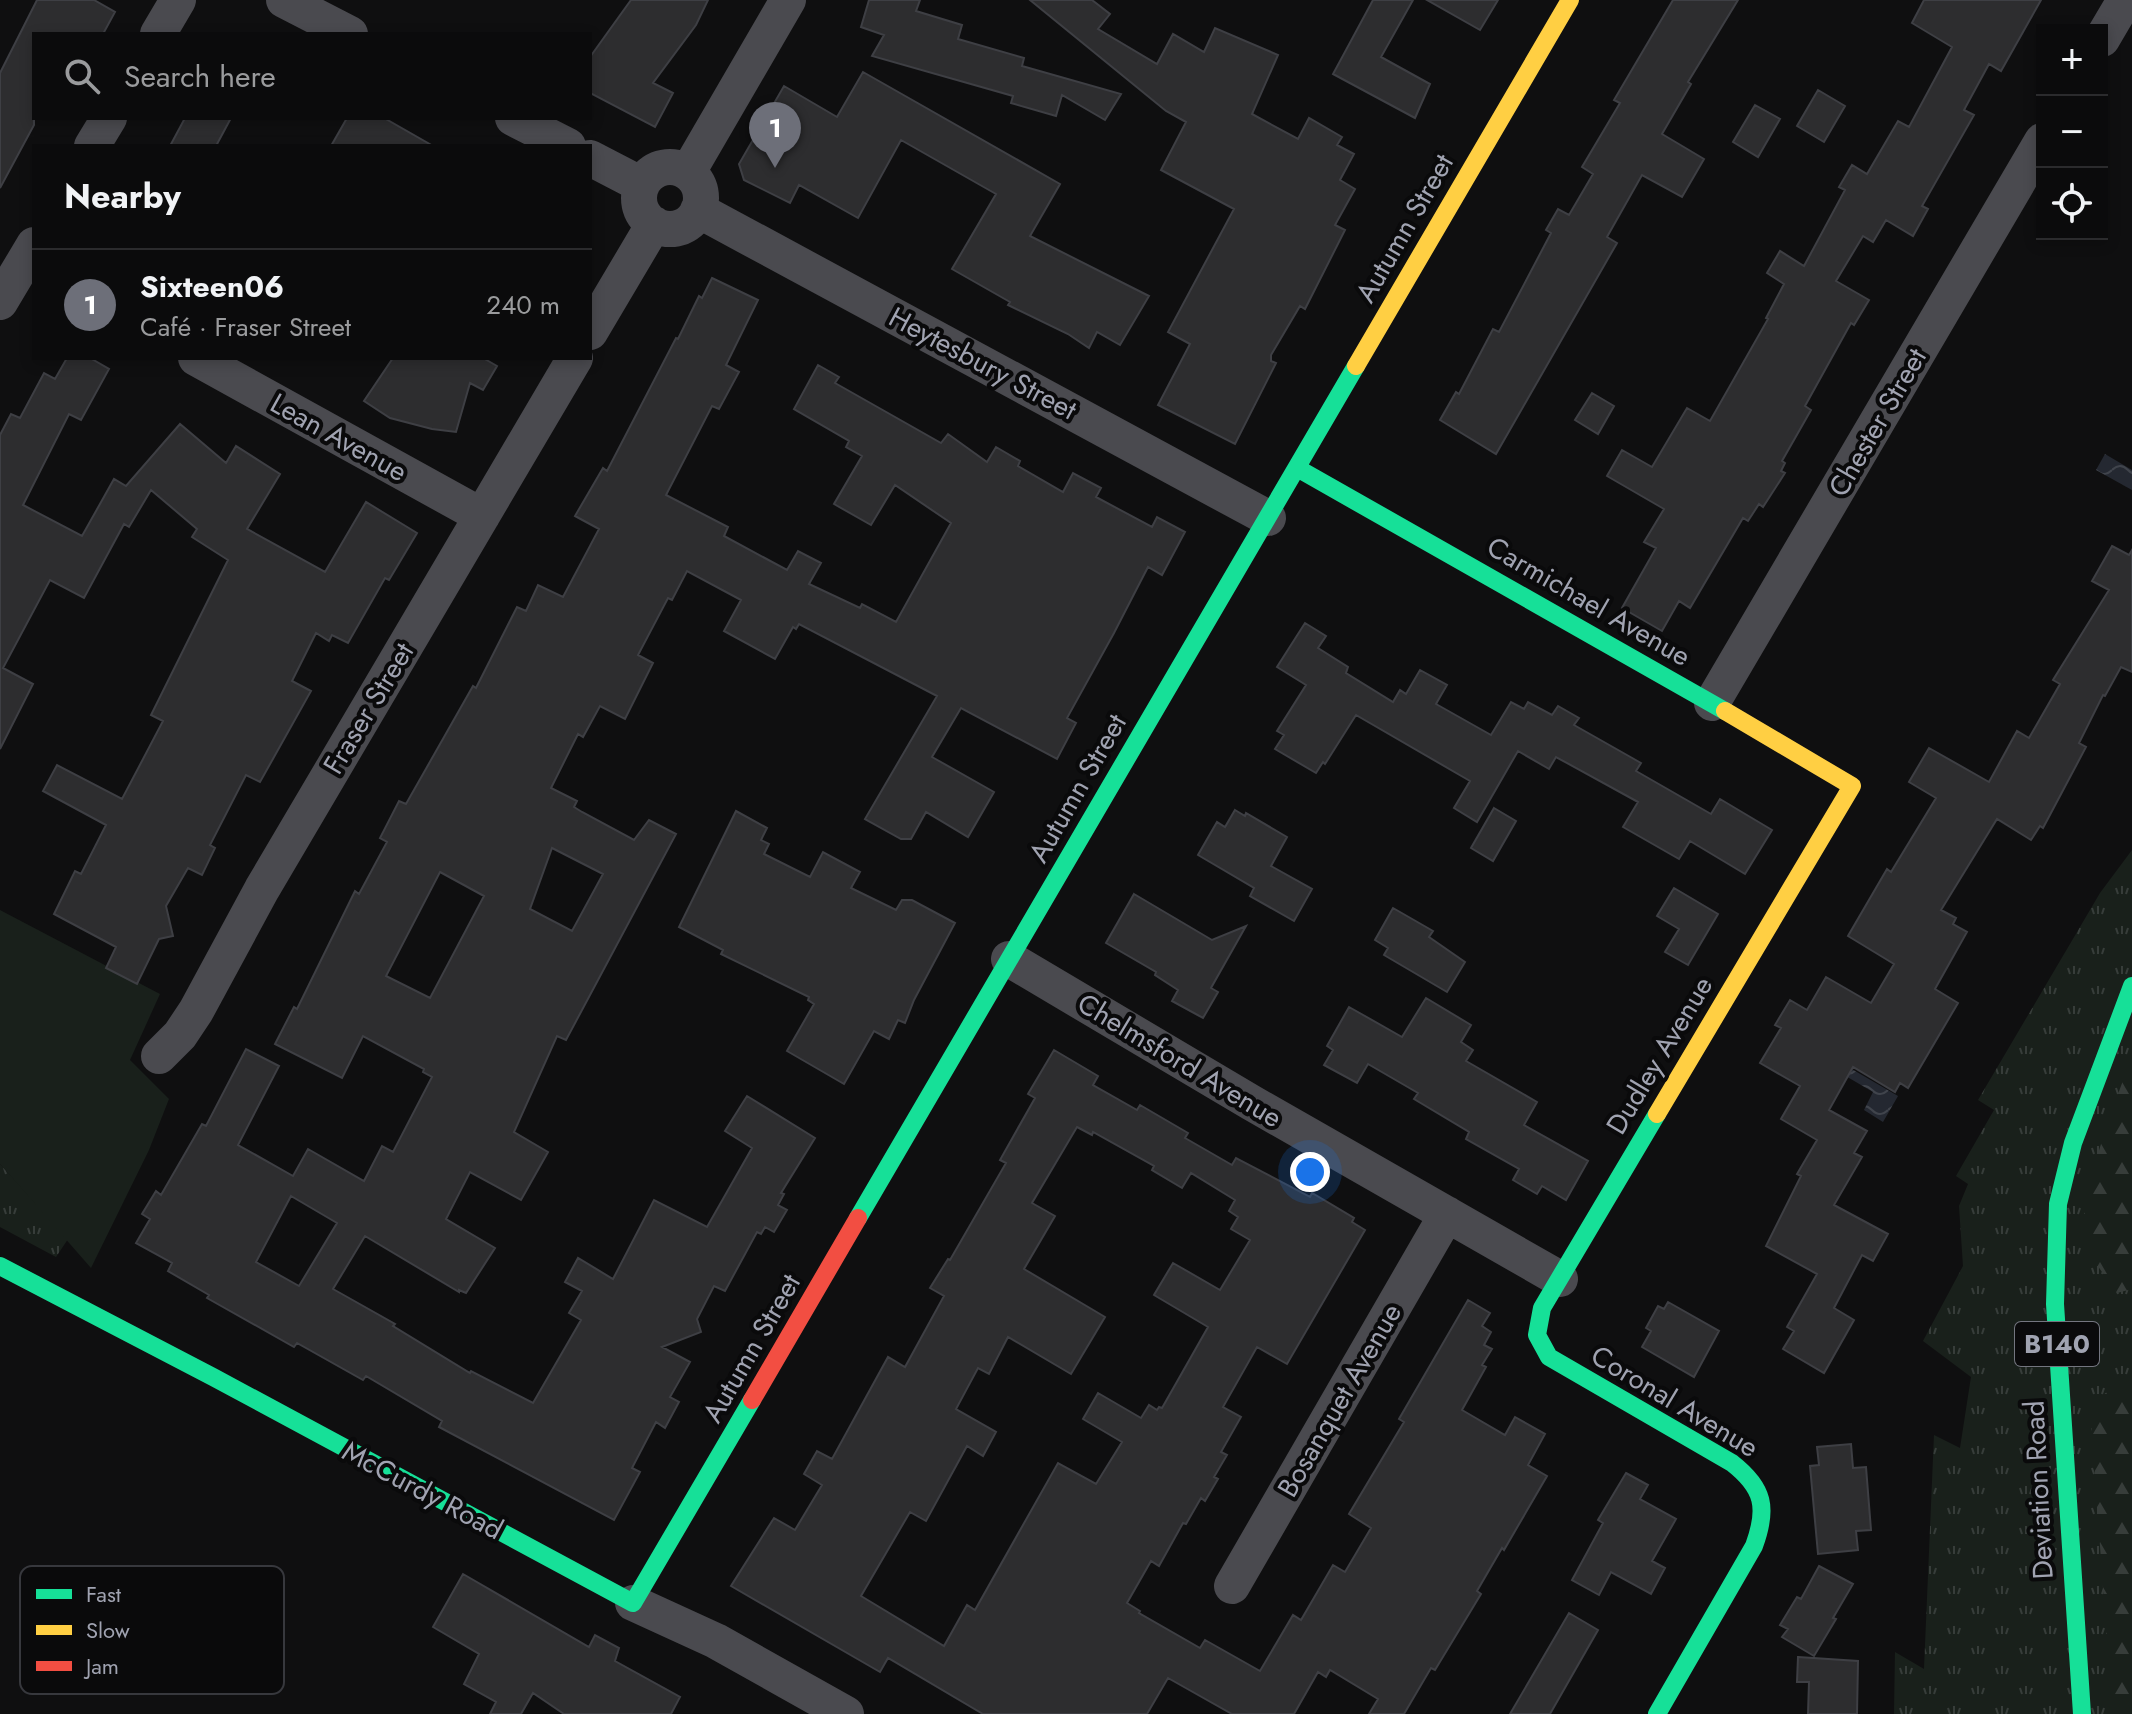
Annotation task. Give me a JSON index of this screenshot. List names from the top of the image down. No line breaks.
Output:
{"streets":{"street":["Autumn Street","Heytesbury Street","Chester Street","Lean Avenue","Carmichael Avenue","Fraser Street","Dudley Avenue","Chelmsford Avenue","B140","Bosanquet Avenue","Coronal Avenue","McCurdy Road","Deviation Road"]},"crossings":[["Autumn Street","Heytesbury Street"],["Autumn Street","Carmichael Avenue"],["Autumn Street","Chelmsford Avenue"],["Autumn Street","McCurdy Road"],["Chester Street","Carmichael Avenue"],["Lean Avenue","Fraser Street"],["Carmichael Avenue","Dudley Avenue"],["Dudley Avenue","Chelmsford Avenue"],["Dudley Avenue","Coronal Avenue"],["Chelmsford Avenue","Bosanquet Avenue"]],"legend":["Fast","Slow","Jam"],"page":{"map_buttons":["+","−"],"search":"Search here","pins":"1","heading":"Nearby","list":[{"mark":"1","name":"Sixteen06","note":"Café · Fraser Street","value":"240 m"}]}}
